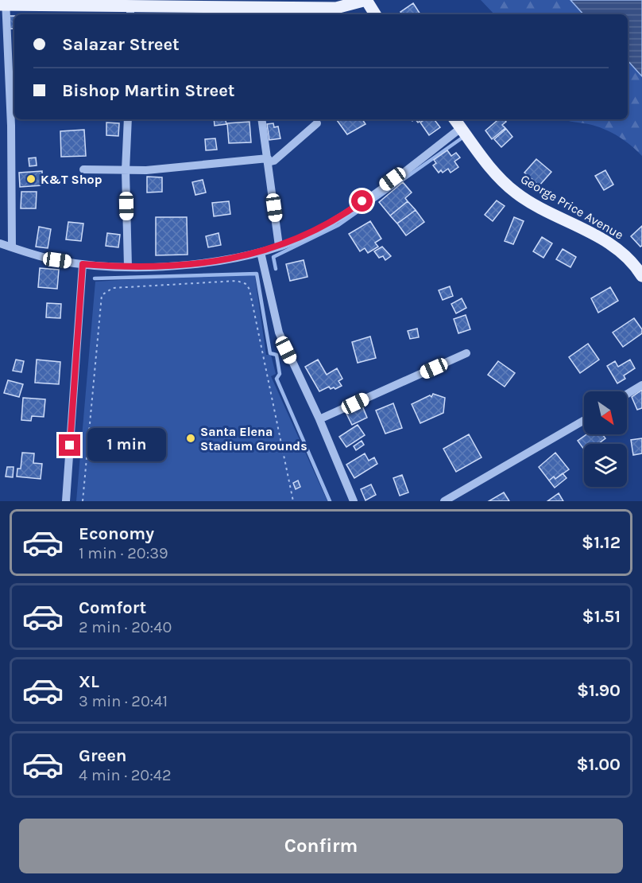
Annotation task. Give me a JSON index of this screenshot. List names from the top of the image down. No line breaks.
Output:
{"streets":{"main road":["George Price Avenue"]},"places":["K&T Shop","Santa Elena Stadium Grounds"],"north":"bottom right","page":{"banner":["Salazar Street","Bishop Martin Street"],"bubble":"1 min","list":[{"name":"Economy","note":"1 min · 20:39","value":"$1.12"},{"name":"Comfort","note":"2 min · 20:40","value":"$1.51"},{"name":"XL","note":"3 min · 20:41","value":"$1.90"},{"name":"Green","note":"4 min · 20:42","value":"$1.00"}],"buttons":"Confirm"}}
